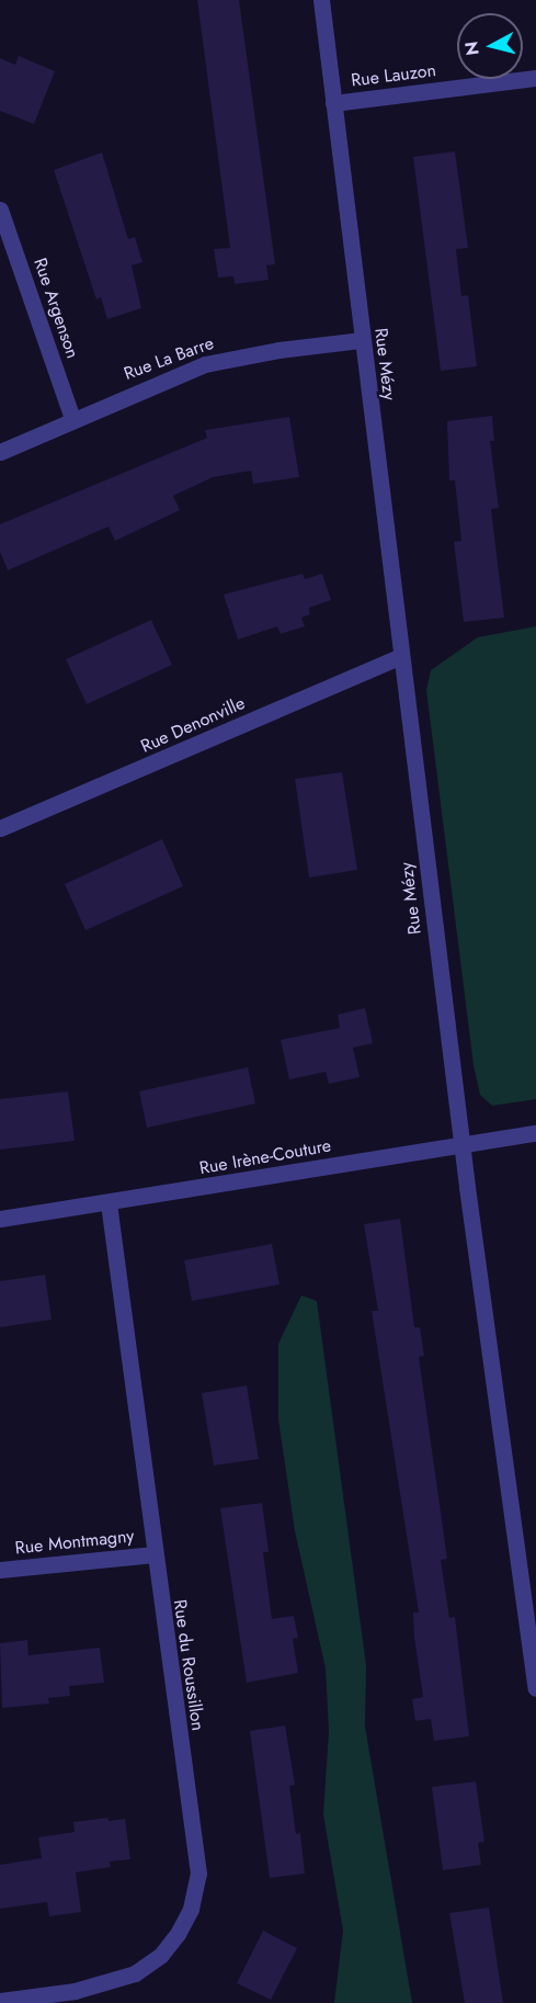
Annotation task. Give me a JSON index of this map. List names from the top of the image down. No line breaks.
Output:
{"streets":{"street":["Rue Lauzon","Rue Argenson","Rue La Barre","Rue Mézy","Rue Denonville","Rue Irène-Couture","Rue Montmagny","Rue du Roussillon"]},"crossings":[["Rue Lauzon","Rue Mézy"],["Rue Argenson","Rue La Barre"],["Rue La Barre","Rue Mézy"],["Rue Mézy","Rue Denonville"],["Rue Mézy","Rue Irène-Couture"],["Rue Irène-Couture","Rue du Roussillon"],["Rue Montmagny","Rue du Roussillon"]],"north":"left"}
